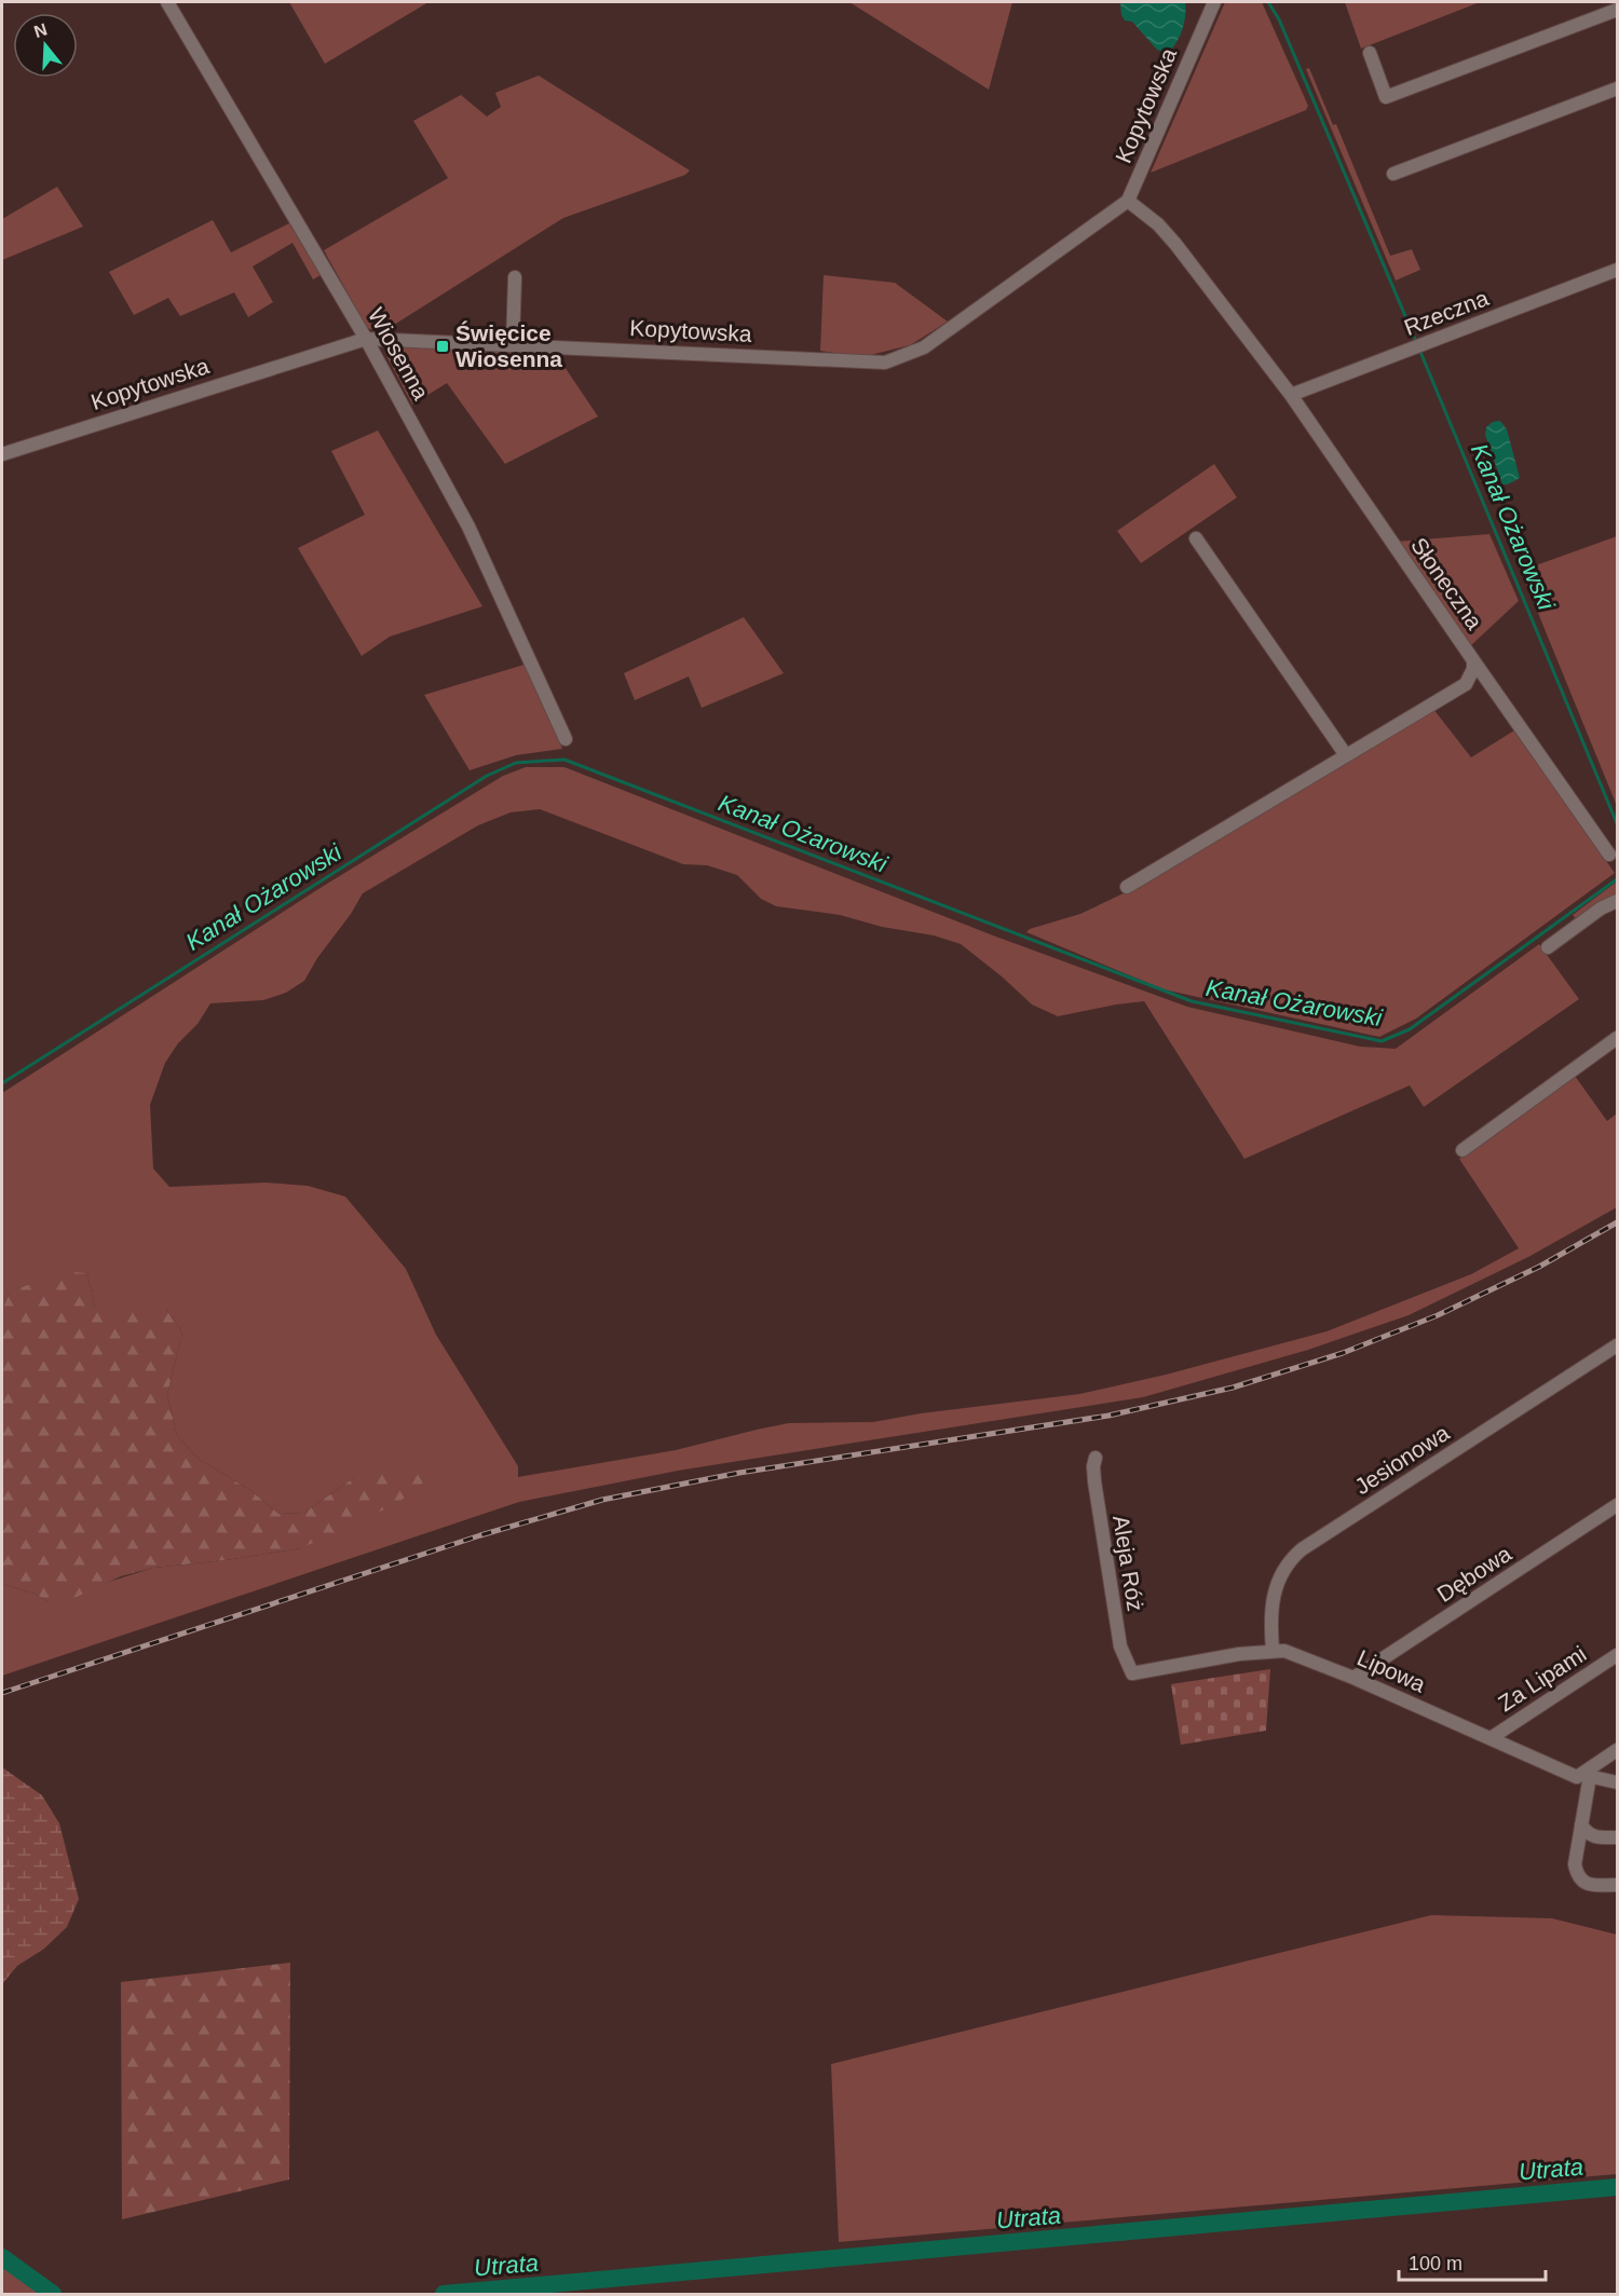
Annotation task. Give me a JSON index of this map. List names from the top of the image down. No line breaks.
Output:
{"streets":{"street":["Kopytowska","Rzeczna","Wiosenna","Słoneczna","Jesionowa","Aleja Róż","Dębowa","Lipowa","Za Lipami"]},"crossings":[["Kopytowska","Wiosenna"],["Kopytowska","Słoneczna"],["Rzeczna","Słoneczna"],["Jesionowa","Lipowa"],["Aleja Róż","Lipowa"],["Dębowa","Lipowa"],["Lipowa","Za Lipami"]],"water":["Kanał Ożarowski","Utrata"],"places":{"transit":["Święcice Wiosenna"]},"scale_bar":"100 m","north":"top"}
